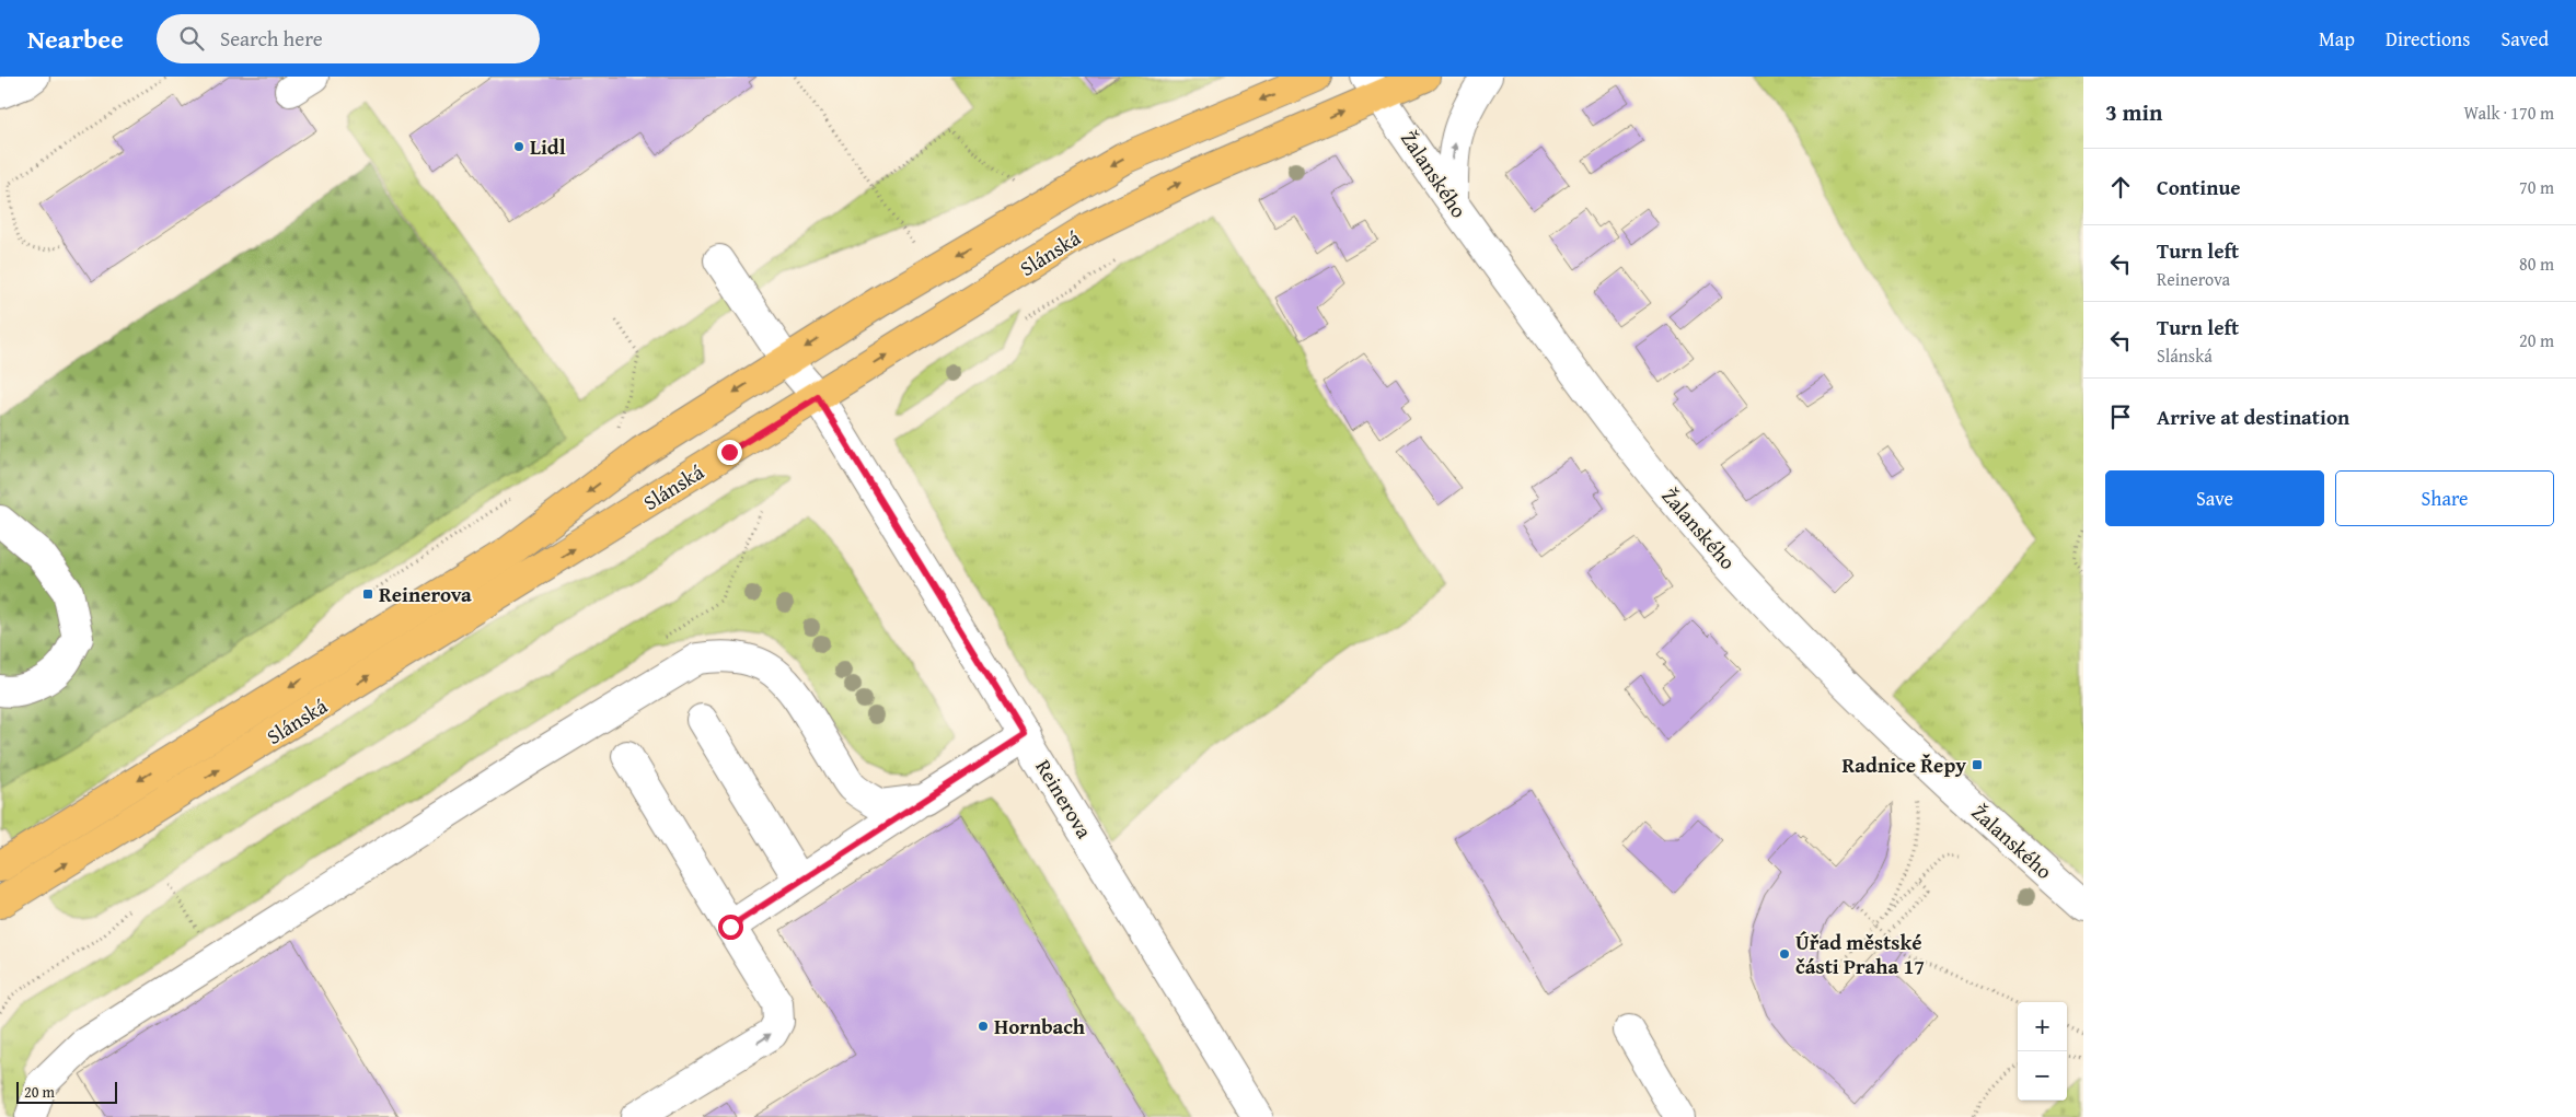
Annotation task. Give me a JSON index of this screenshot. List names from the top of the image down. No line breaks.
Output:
{"streets":{"main road":["Slánská"],"street":["Žalanského","Reinerova"]},"crossings":[["Žalanského","Slánská"],["Slánská","Reinerova"]],"places":{"other":["Lidl","Úřad městské části Praha 17","Hornbach"],"transit":["Reinerova","Radnice Řepy"]},"scale_bar":"20 m","page":{"header":"Nearbee","search":"Search here","nav":["Map","Directions","Saved"],"heading":["3 min","Walk · 170 m"],"list":[["Continue","70 m"],["Turn left","Reinerova","80 m"],["Turn left","Slánská","20 m"],"Arrive at destination"],"buttons":["Save","Share"],"map_buttons":["+","−"],"scale":"20 m"}}
